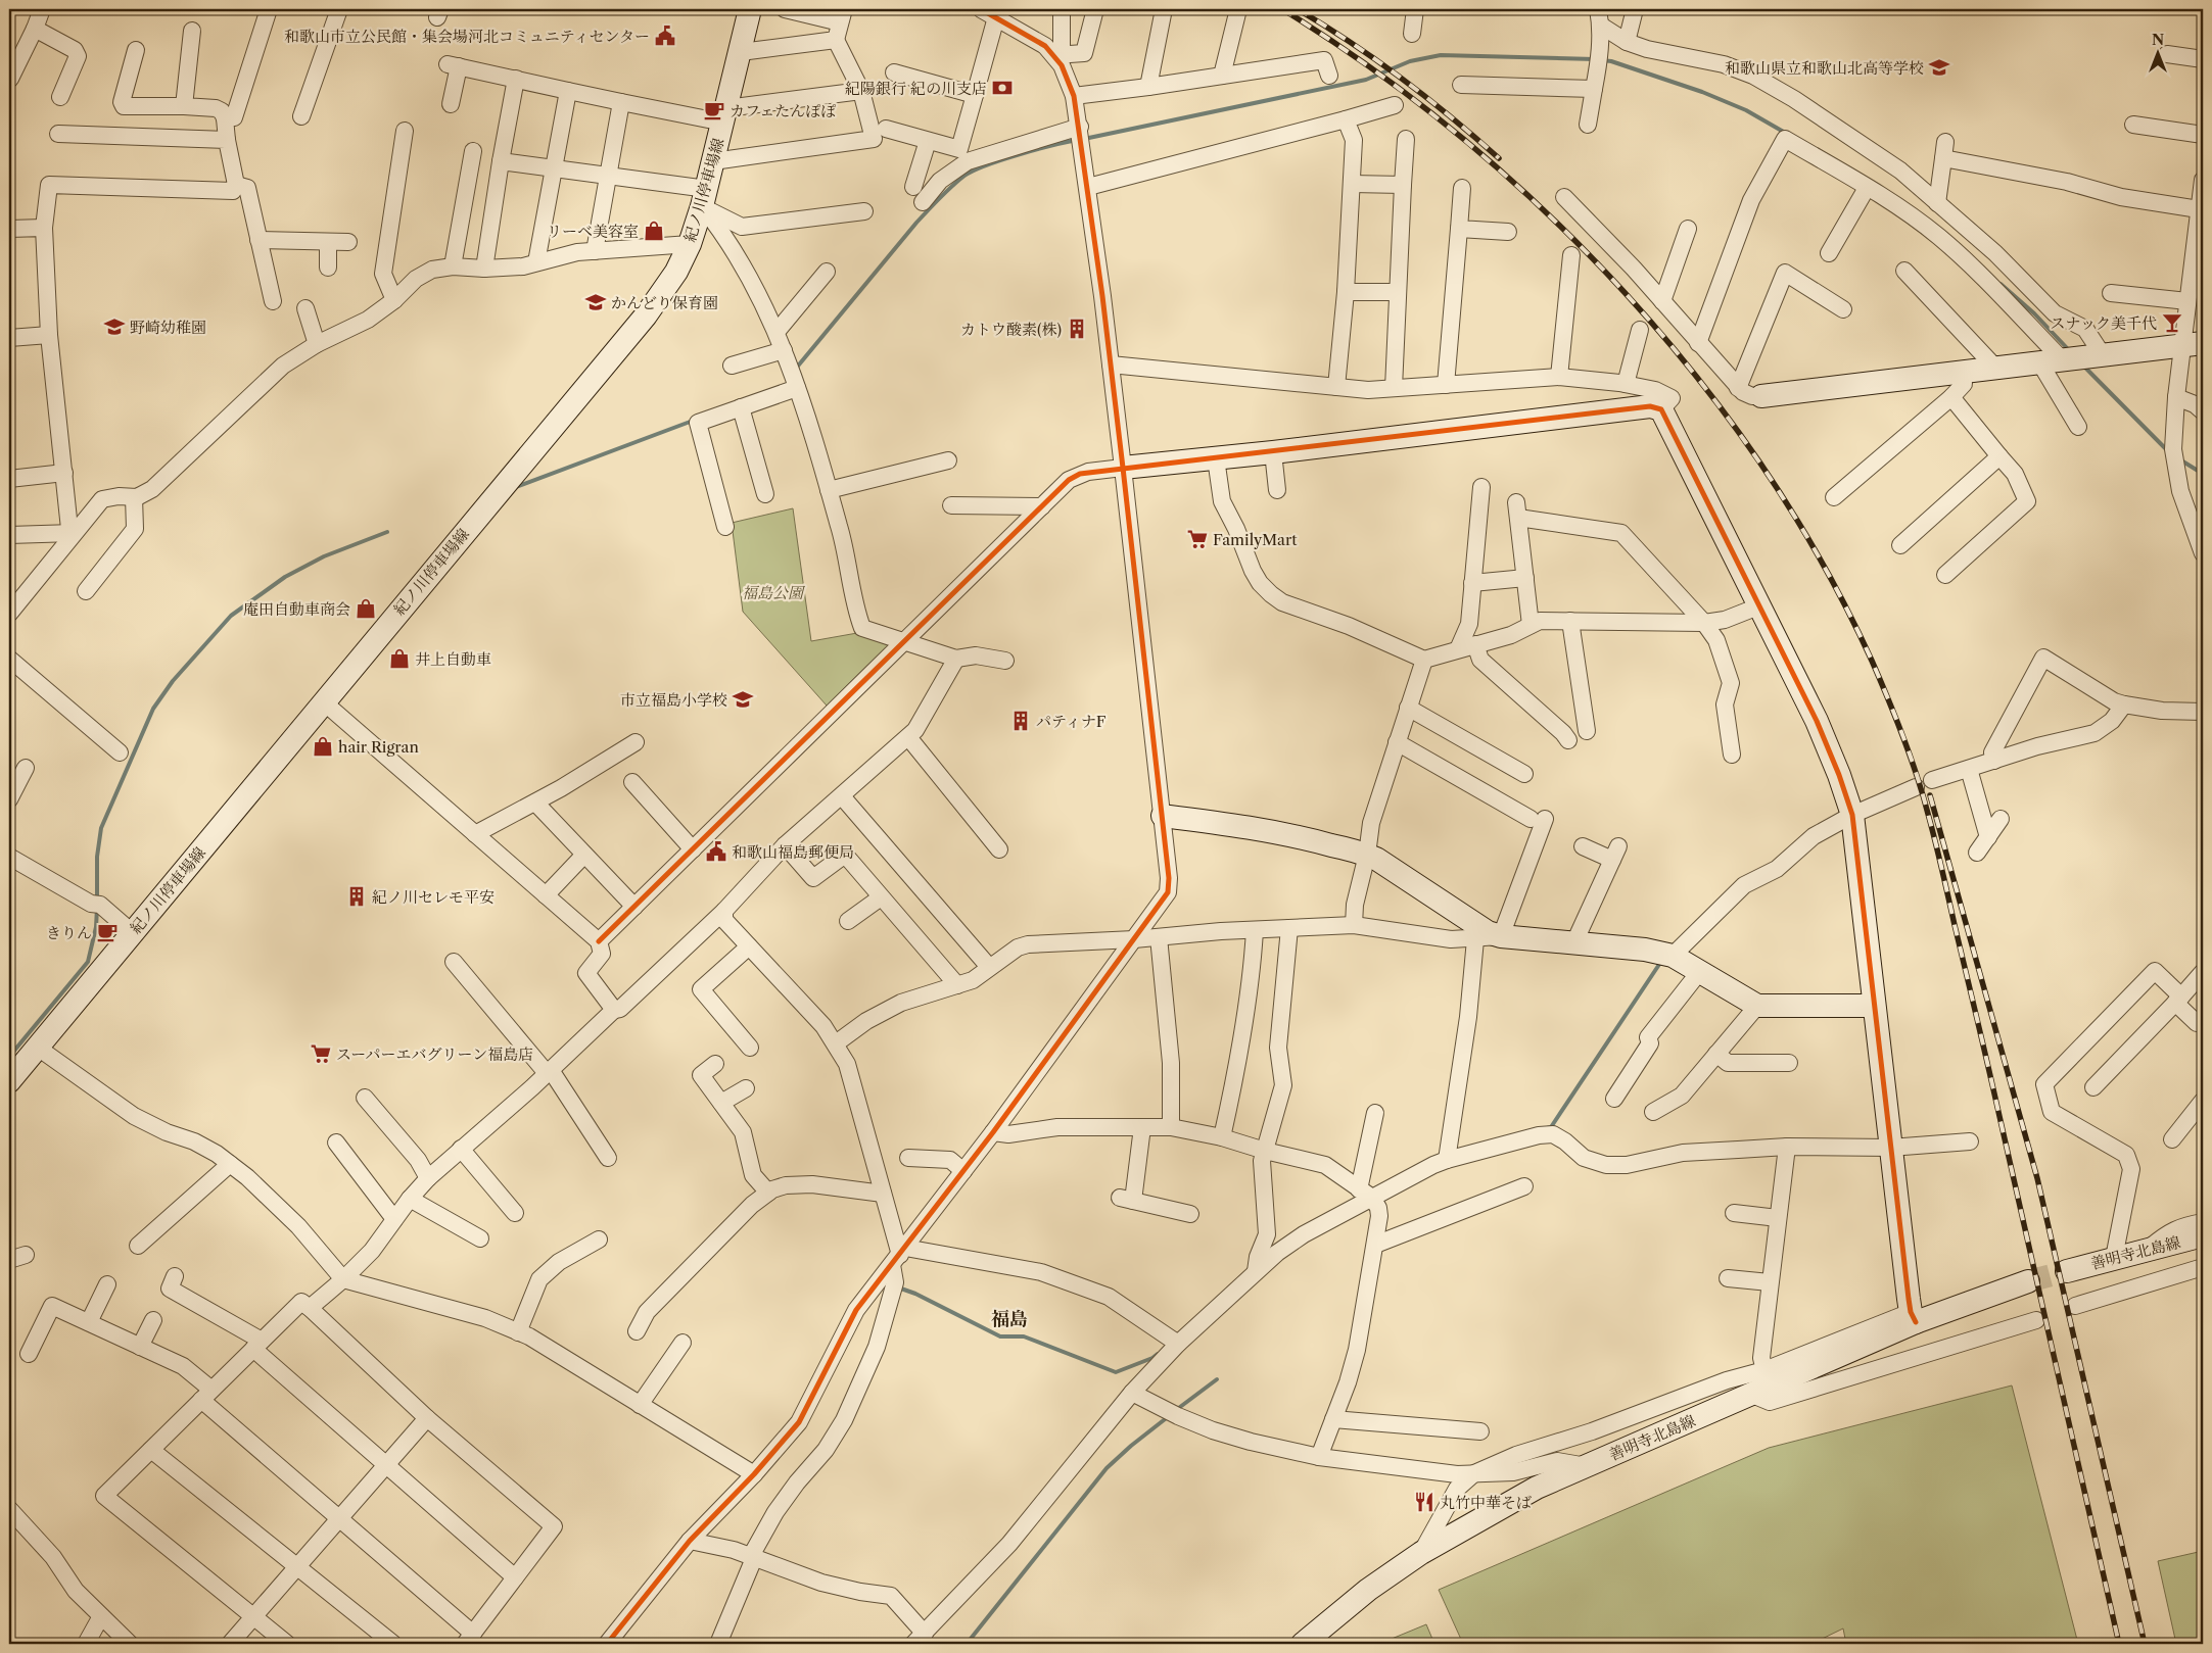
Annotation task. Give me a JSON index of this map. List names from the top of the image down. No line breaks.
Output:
{"streets":{"street":["紀ノ川停車場線","善明寺北島線"]},"districts":["福島"],"parks":["福島公園"],"places":{"public building":["和歌山市立公民館・集会場河北コミュニティセンター","和歌山福島郵便局"],"school or university":["和歌山県立和歌山北高等学校","かんどり保育園","野崎幼稚園","市立福島小学校"],"bank":["紀陽銀行 紀の川支店"],"cafe":["カフェたんぽぽ","きりん"],"shop":["リーベ美容室","庵田自動車商会","井上自動車","hair Rigran"],"bar":["スナック美千代"],"building":["カトウ酸素(株)","パティナF","紀ノ川セレモ平安"],"supermarket":["FamilyMart","スーパーエバグリーン福島店"],"restaurant":["丸竹中華そば"]},"north":"top"}
